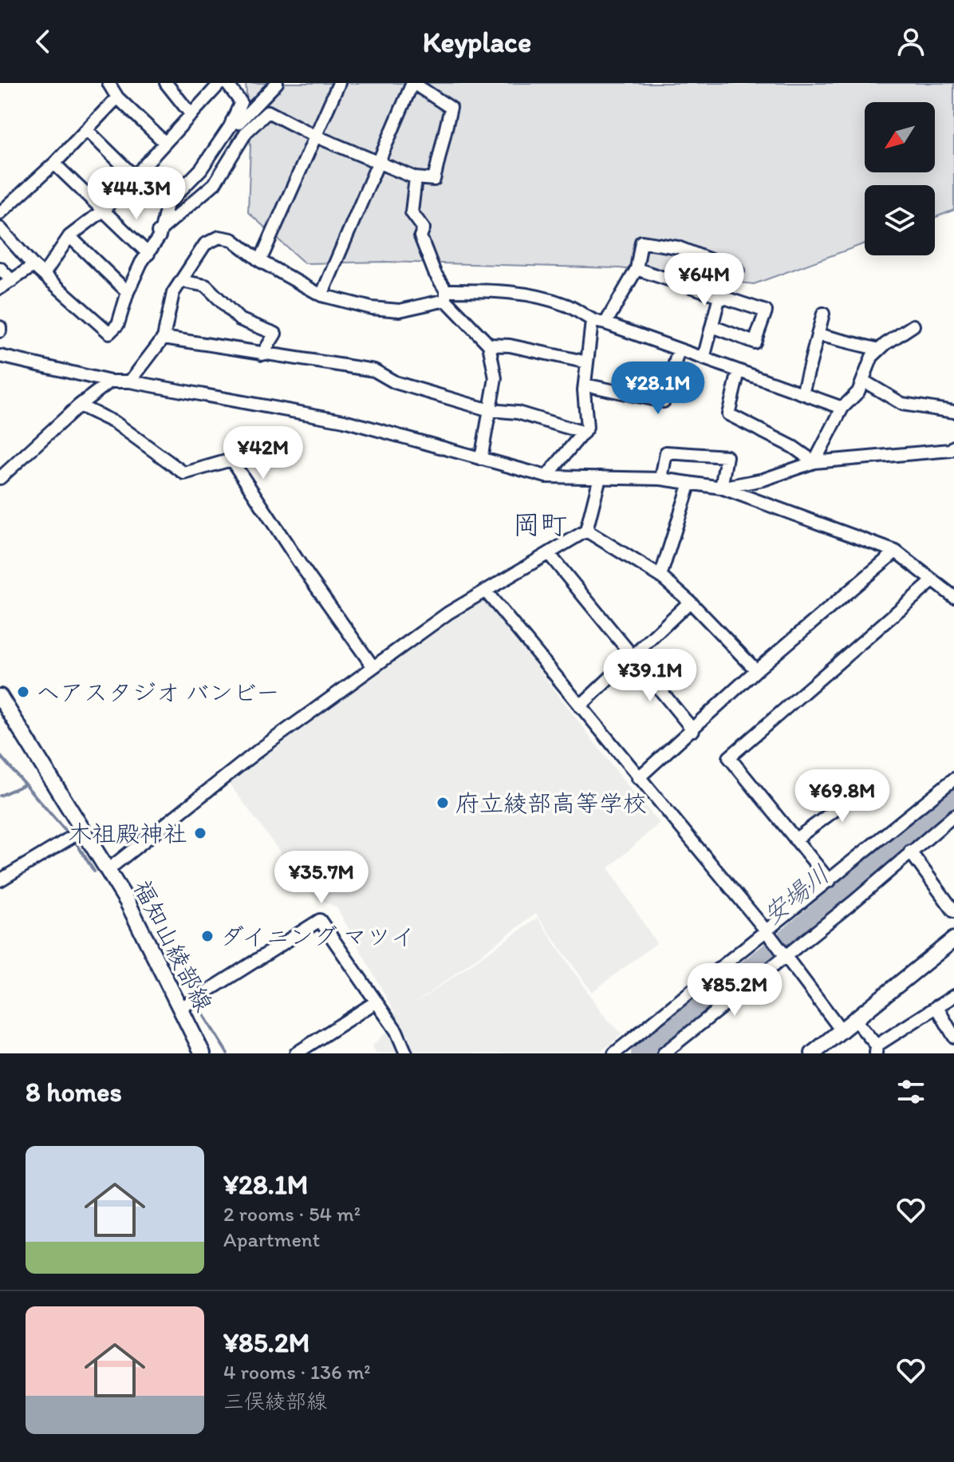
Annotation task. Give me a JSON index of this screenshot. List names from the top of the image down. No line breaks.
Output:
{"streets":{"main road":["福知山綾部線"]},"districts":["岡町"],"water":["安場川"],"places":["ヘアスタジオ バンビー","府立綾部高等学校","木祖殿神社","ダイニング マツイ"],"north":"bottom left","page":{"header":"Keyplace","price":["¥44.3M","¥64M","¥28.1M","¥42M","¥39.1M","¥69.8M","¥35.7M","¥85.2M"],"heading":"8 homes","list":[{"name":"¥28.1M","note":"2 rooms · 54 m² · Apartment"},{"name":"¥85.2M","note":"4 rooms · 136 m² · 三俣綾部線"}]}}
